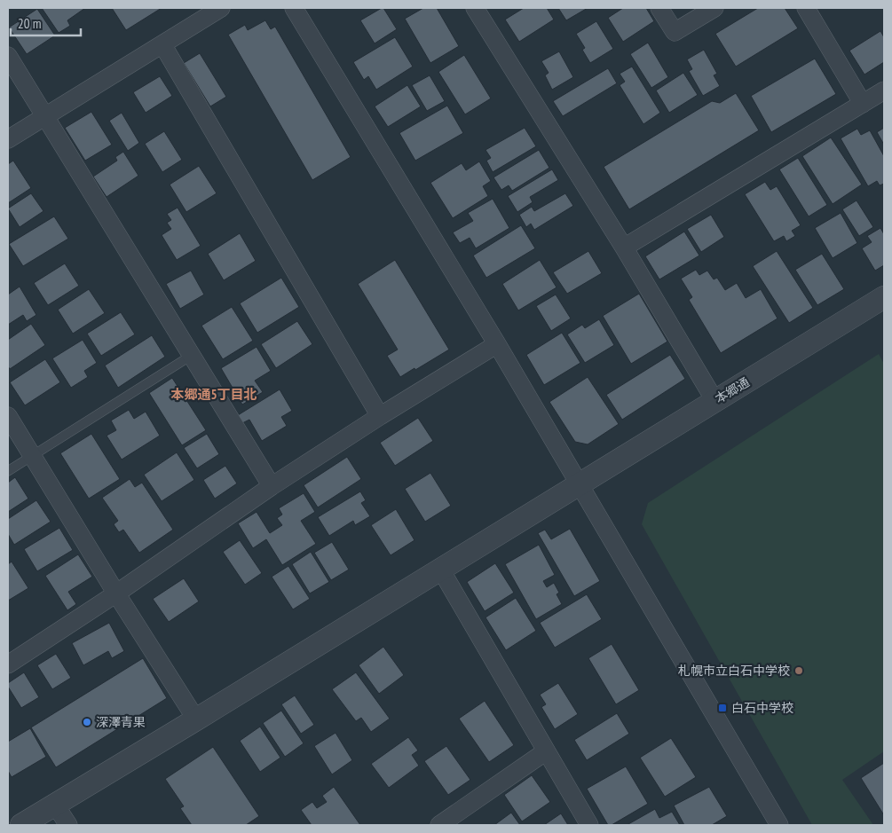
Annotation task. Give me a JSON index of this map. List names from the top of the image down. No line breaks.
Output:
{"streets":{"street":["本郷通"]},"districts":["本郷通5丁目北"],"places":{"other":["札幌市立白石中学校","深澤青果"],"transit":["白石中学校"]},"scale_bar":"20 m"}
